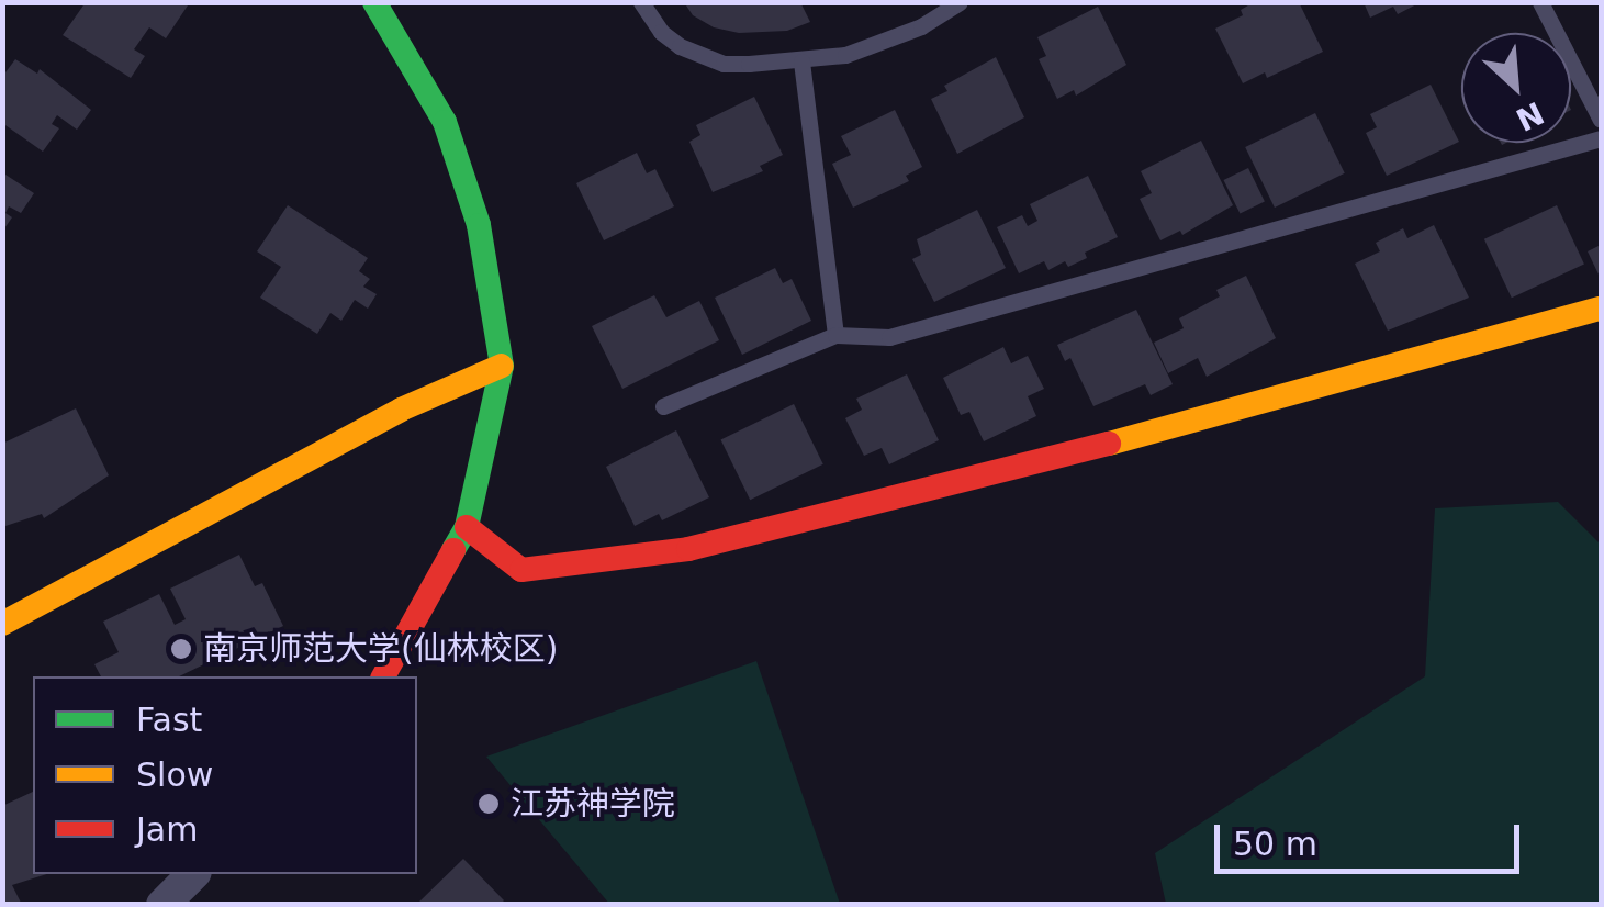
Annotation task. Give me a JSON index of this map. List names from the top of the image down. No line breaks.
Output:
{"places":["南京师范大学(仙林校区)","江苏神学院"],"legend":["Fast","Slow","Jam"],"scale_bar":"50 m","north":"bottom right"}
